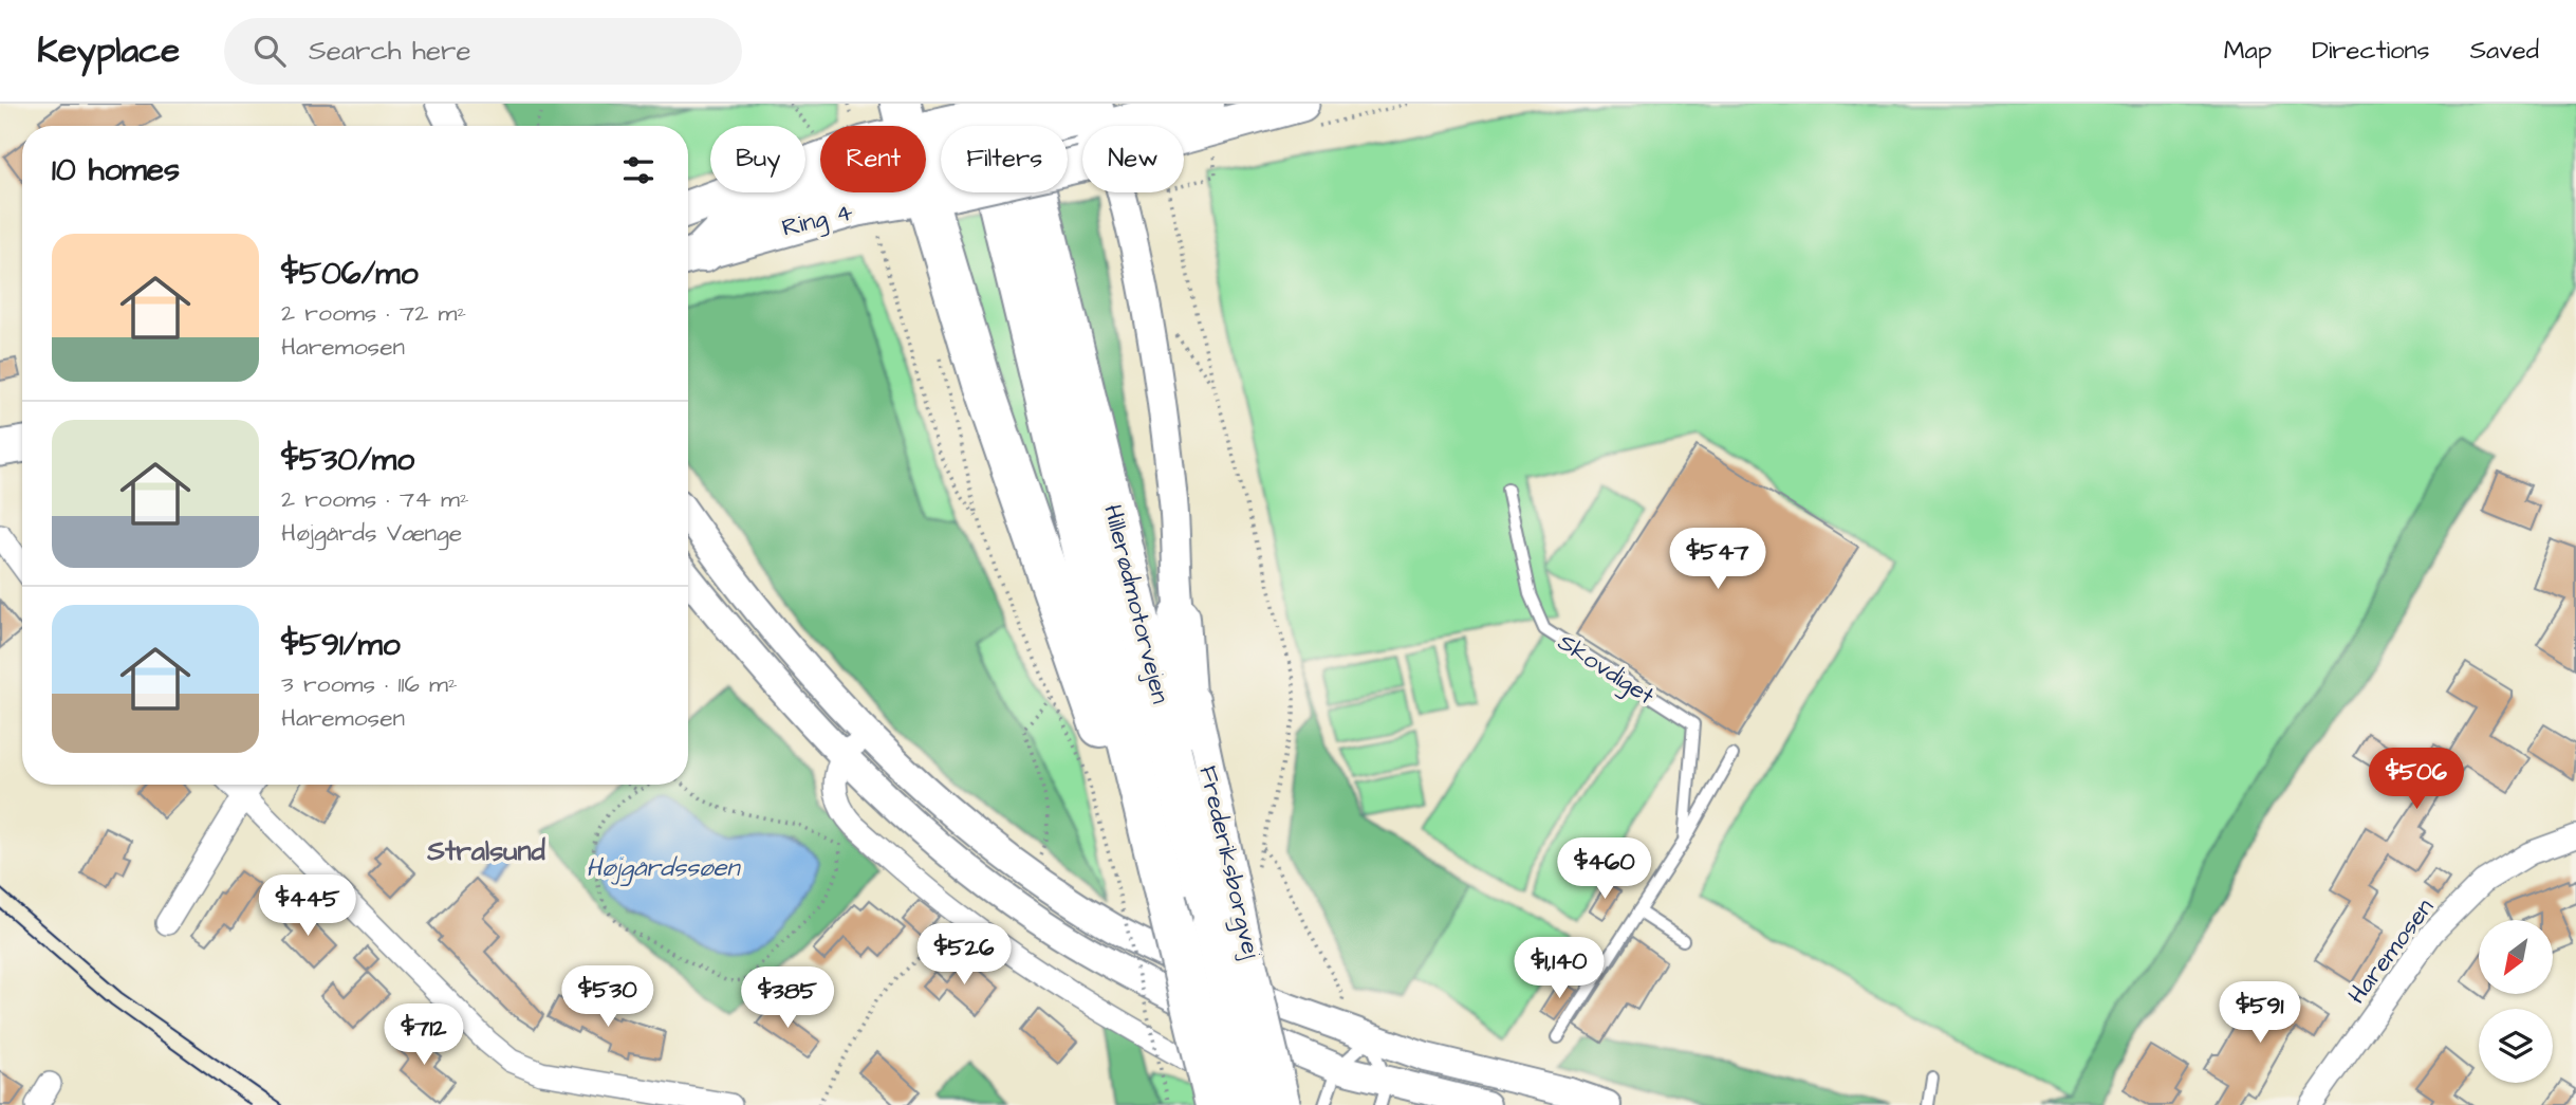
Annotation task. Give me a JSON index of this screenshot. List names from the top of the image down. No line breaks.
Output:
{"streets":{"highway":["Hillerødmotorvejen"],"street":["Frederiksborgvej","Haremosen"],"lane":["Skovdiget"]},"crossings":[["Hillerødmotorvejen","Frederiksborgvej"]],"districts":["Stralsund"],"water":["Højgårdssøen"],"north":"bottom left","page":{"header":"Keyplace","search":"Search here","nav":["Map","Directions","Saved"],"chip":["Buy","Rent","Filters","New"],"heading":"10 homes","list":[{"name":"$506/mo","note":"2 rooms · 72 m² · Haremosen"},{"name":"$530/mo","note":"2 rooms · 74 m² · Højgårds Vænge"},{"name":"$591/mo","note":"3 rooms · 116 m² · Haremosen"}],"price":["$547","$506","$460","$445","$526","$1,140","$530","$385","$591","$712"]}}
